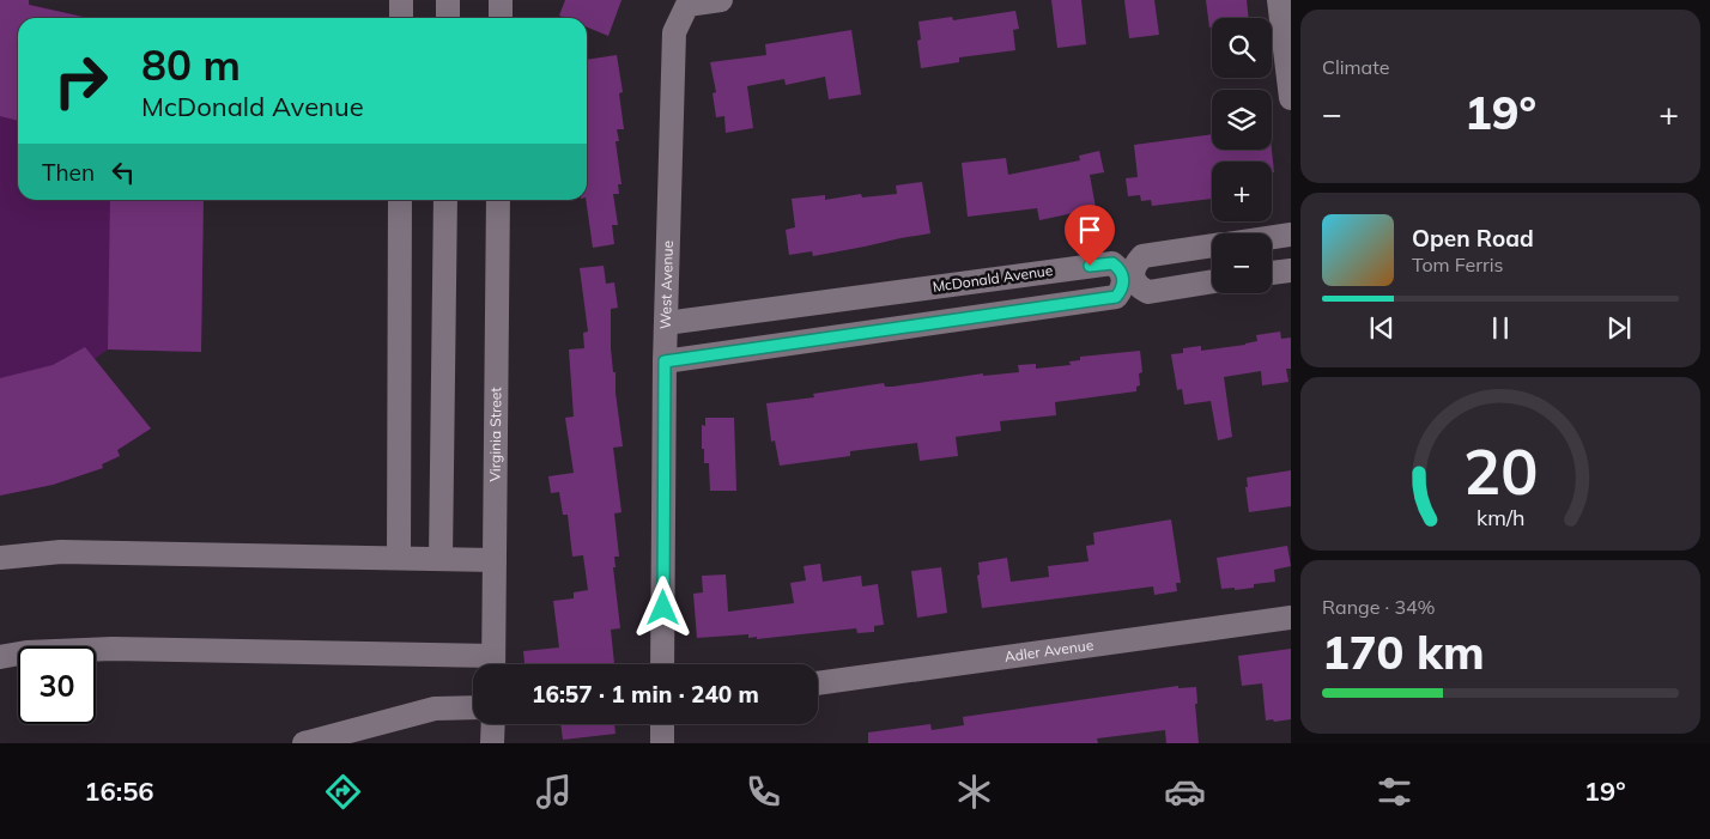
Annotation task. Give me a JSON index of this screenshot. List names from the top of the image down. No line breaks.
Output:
{"streets":{"street":["McDonald Avenue","West Avenue","Virginia Street","Adler Avenue"]},"crossings":[["McDonald Avenue","West Avenue"]],"page":{"tile":["Climate",["Range · 34%","170 km"]],"map_buttons":["+","−"],"turn":["80 m","McDonald Avenue"],"heat":["−","19°","+"],"then":"Then","song":["Open Road","Tom Ferris"],"limit":"30","trip":"16:57 · 1 min · 240 m","tabs":["16:56","19°"],"gauge":["20","km/h"]}}
